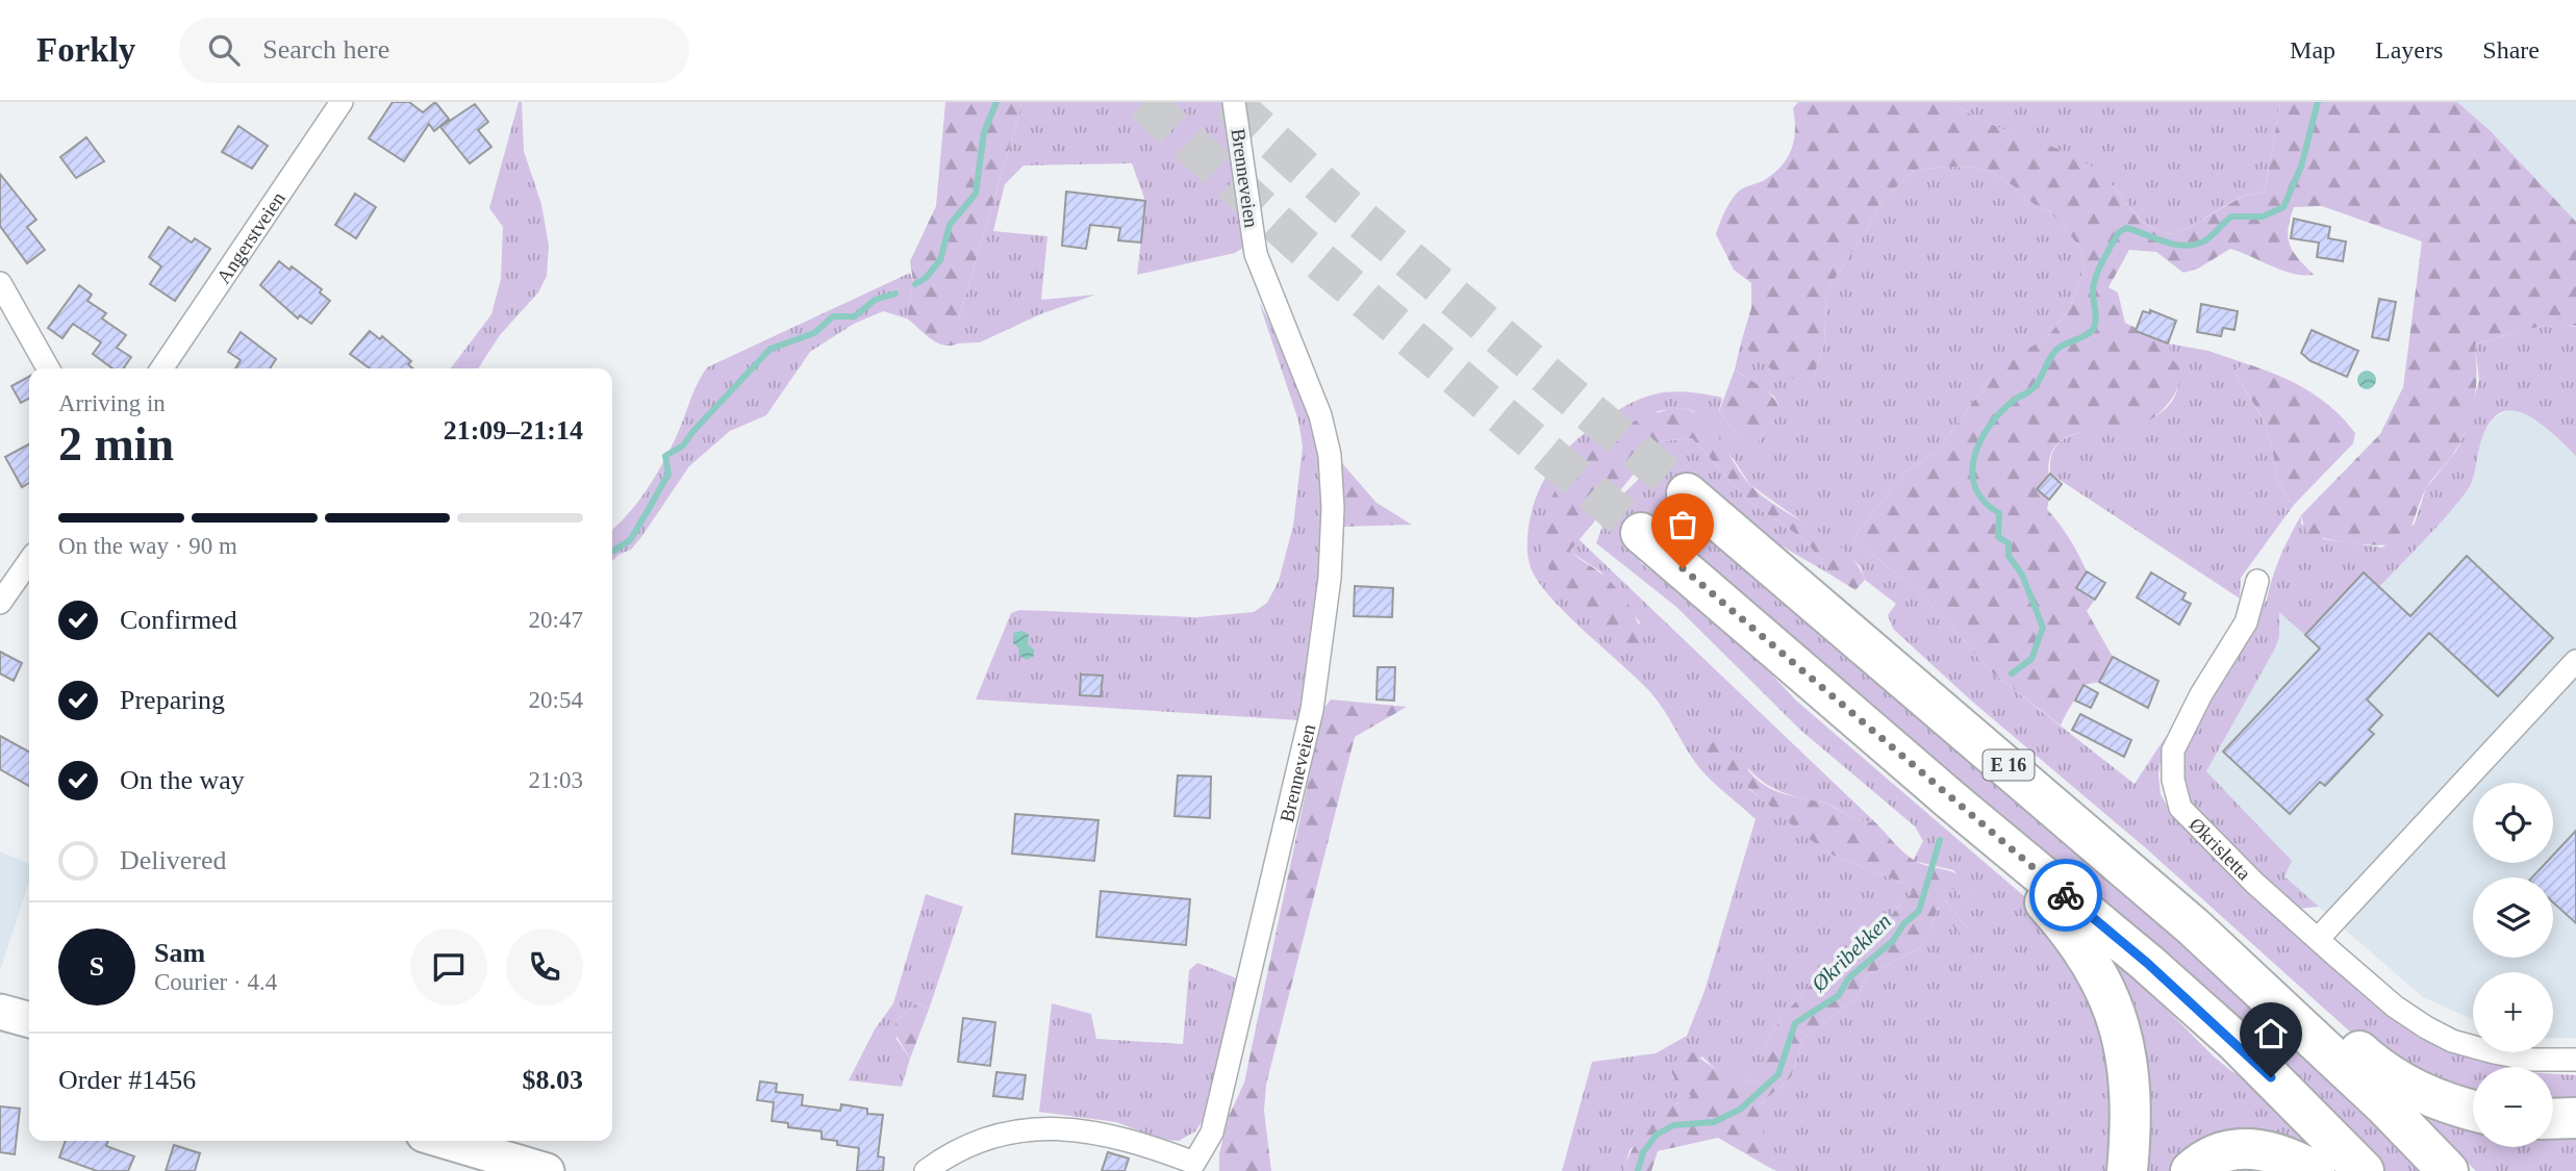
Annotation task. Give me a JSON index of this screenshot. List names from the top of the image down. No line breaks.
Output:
{"streets":{"highway":["E 16"],"street":["Brenneveien","Angerstveien","Økrisletta"]},"water":["Økribekken"],"page":{"header":"Forkly","search":"Search here","nav":["Map","Layers","Share"],"heading":["2 min","Arriving in","21:09–21:14"],"panel":["Sam","Courier · 4.4","Order #1456","$8.03"],"bar":"On the way · 90 m","list":[["Confirmed","20:47"],["Preparing","20:54"],["On the way","21:03"],"Delivered"],"map_buttons":["+","−"],"round":"S"}}
